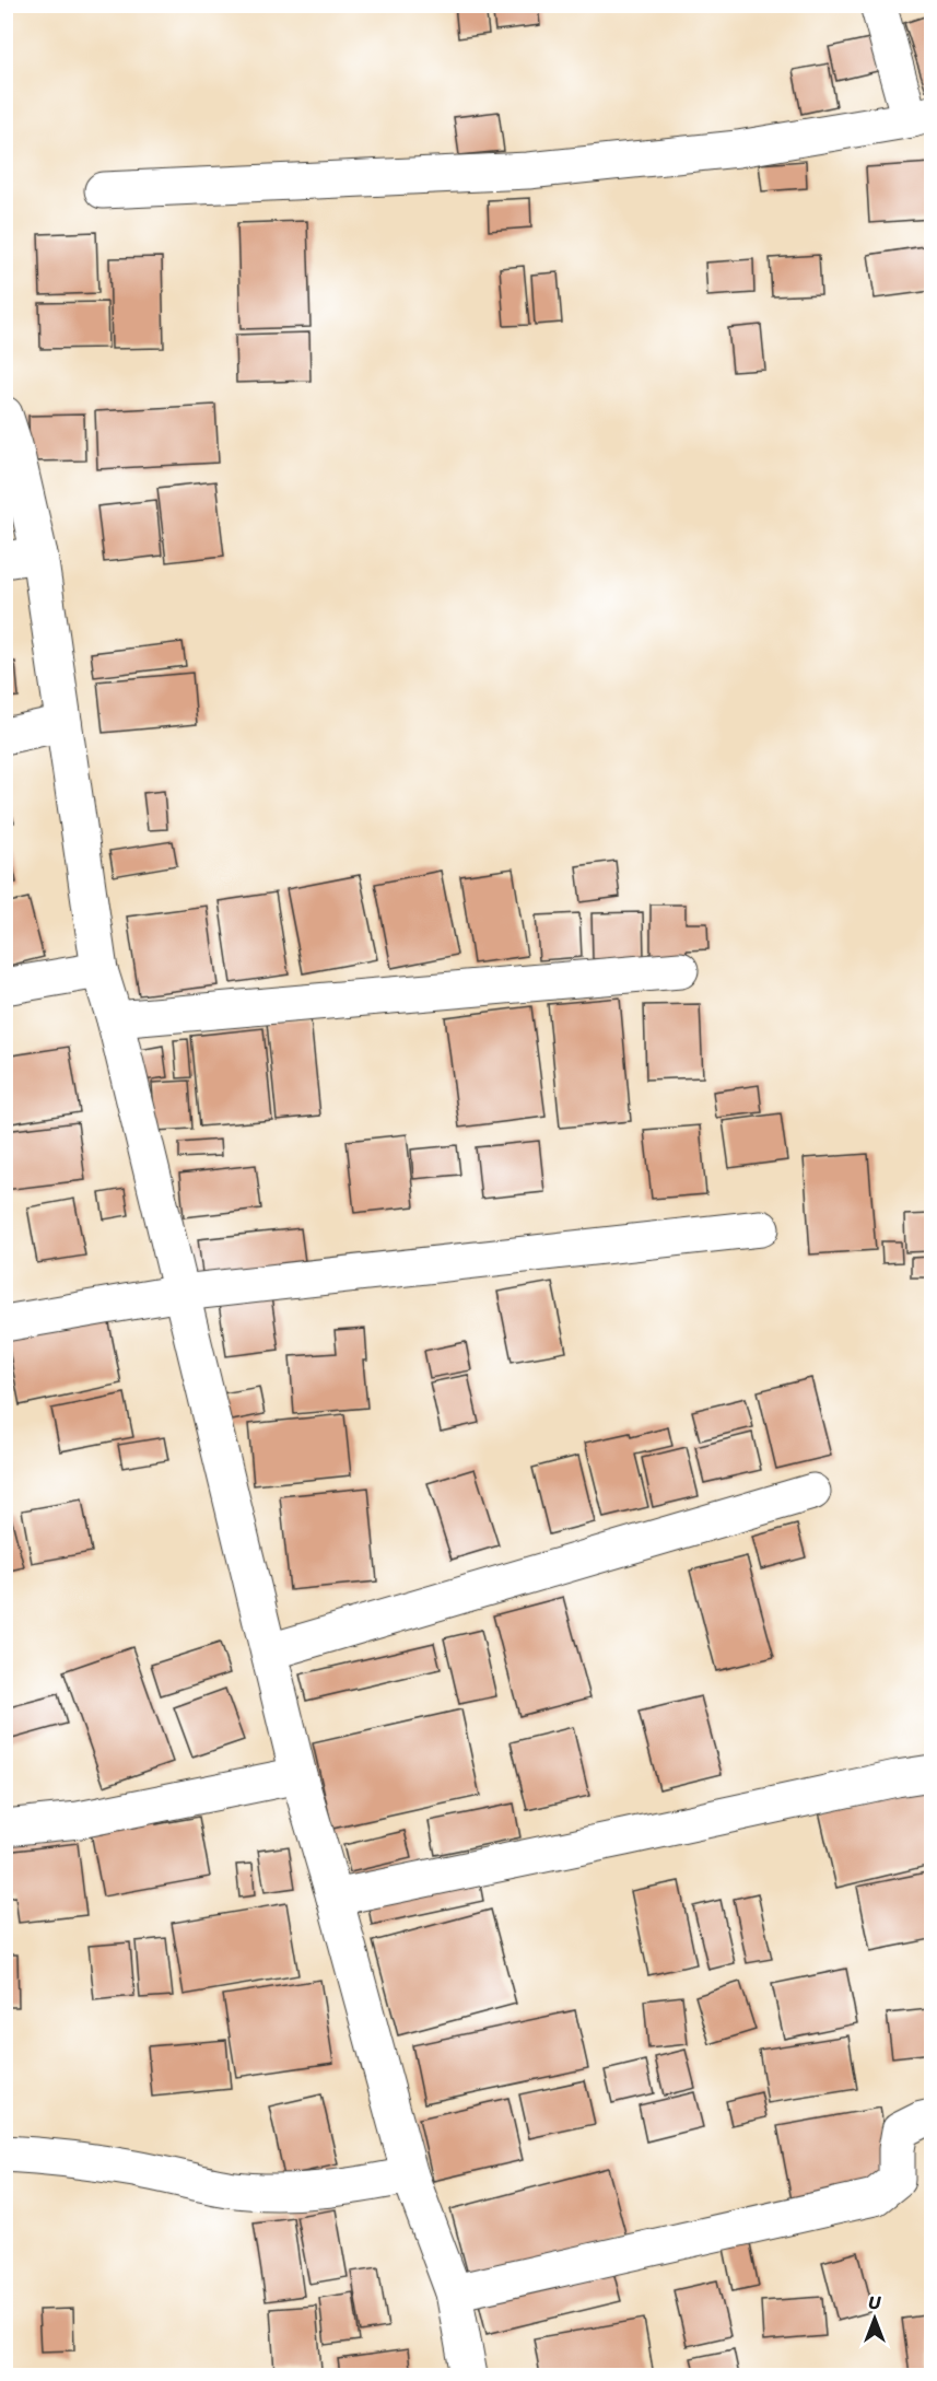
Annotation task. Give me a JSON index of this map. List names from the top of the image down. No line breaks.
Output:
{"north":"top"}
